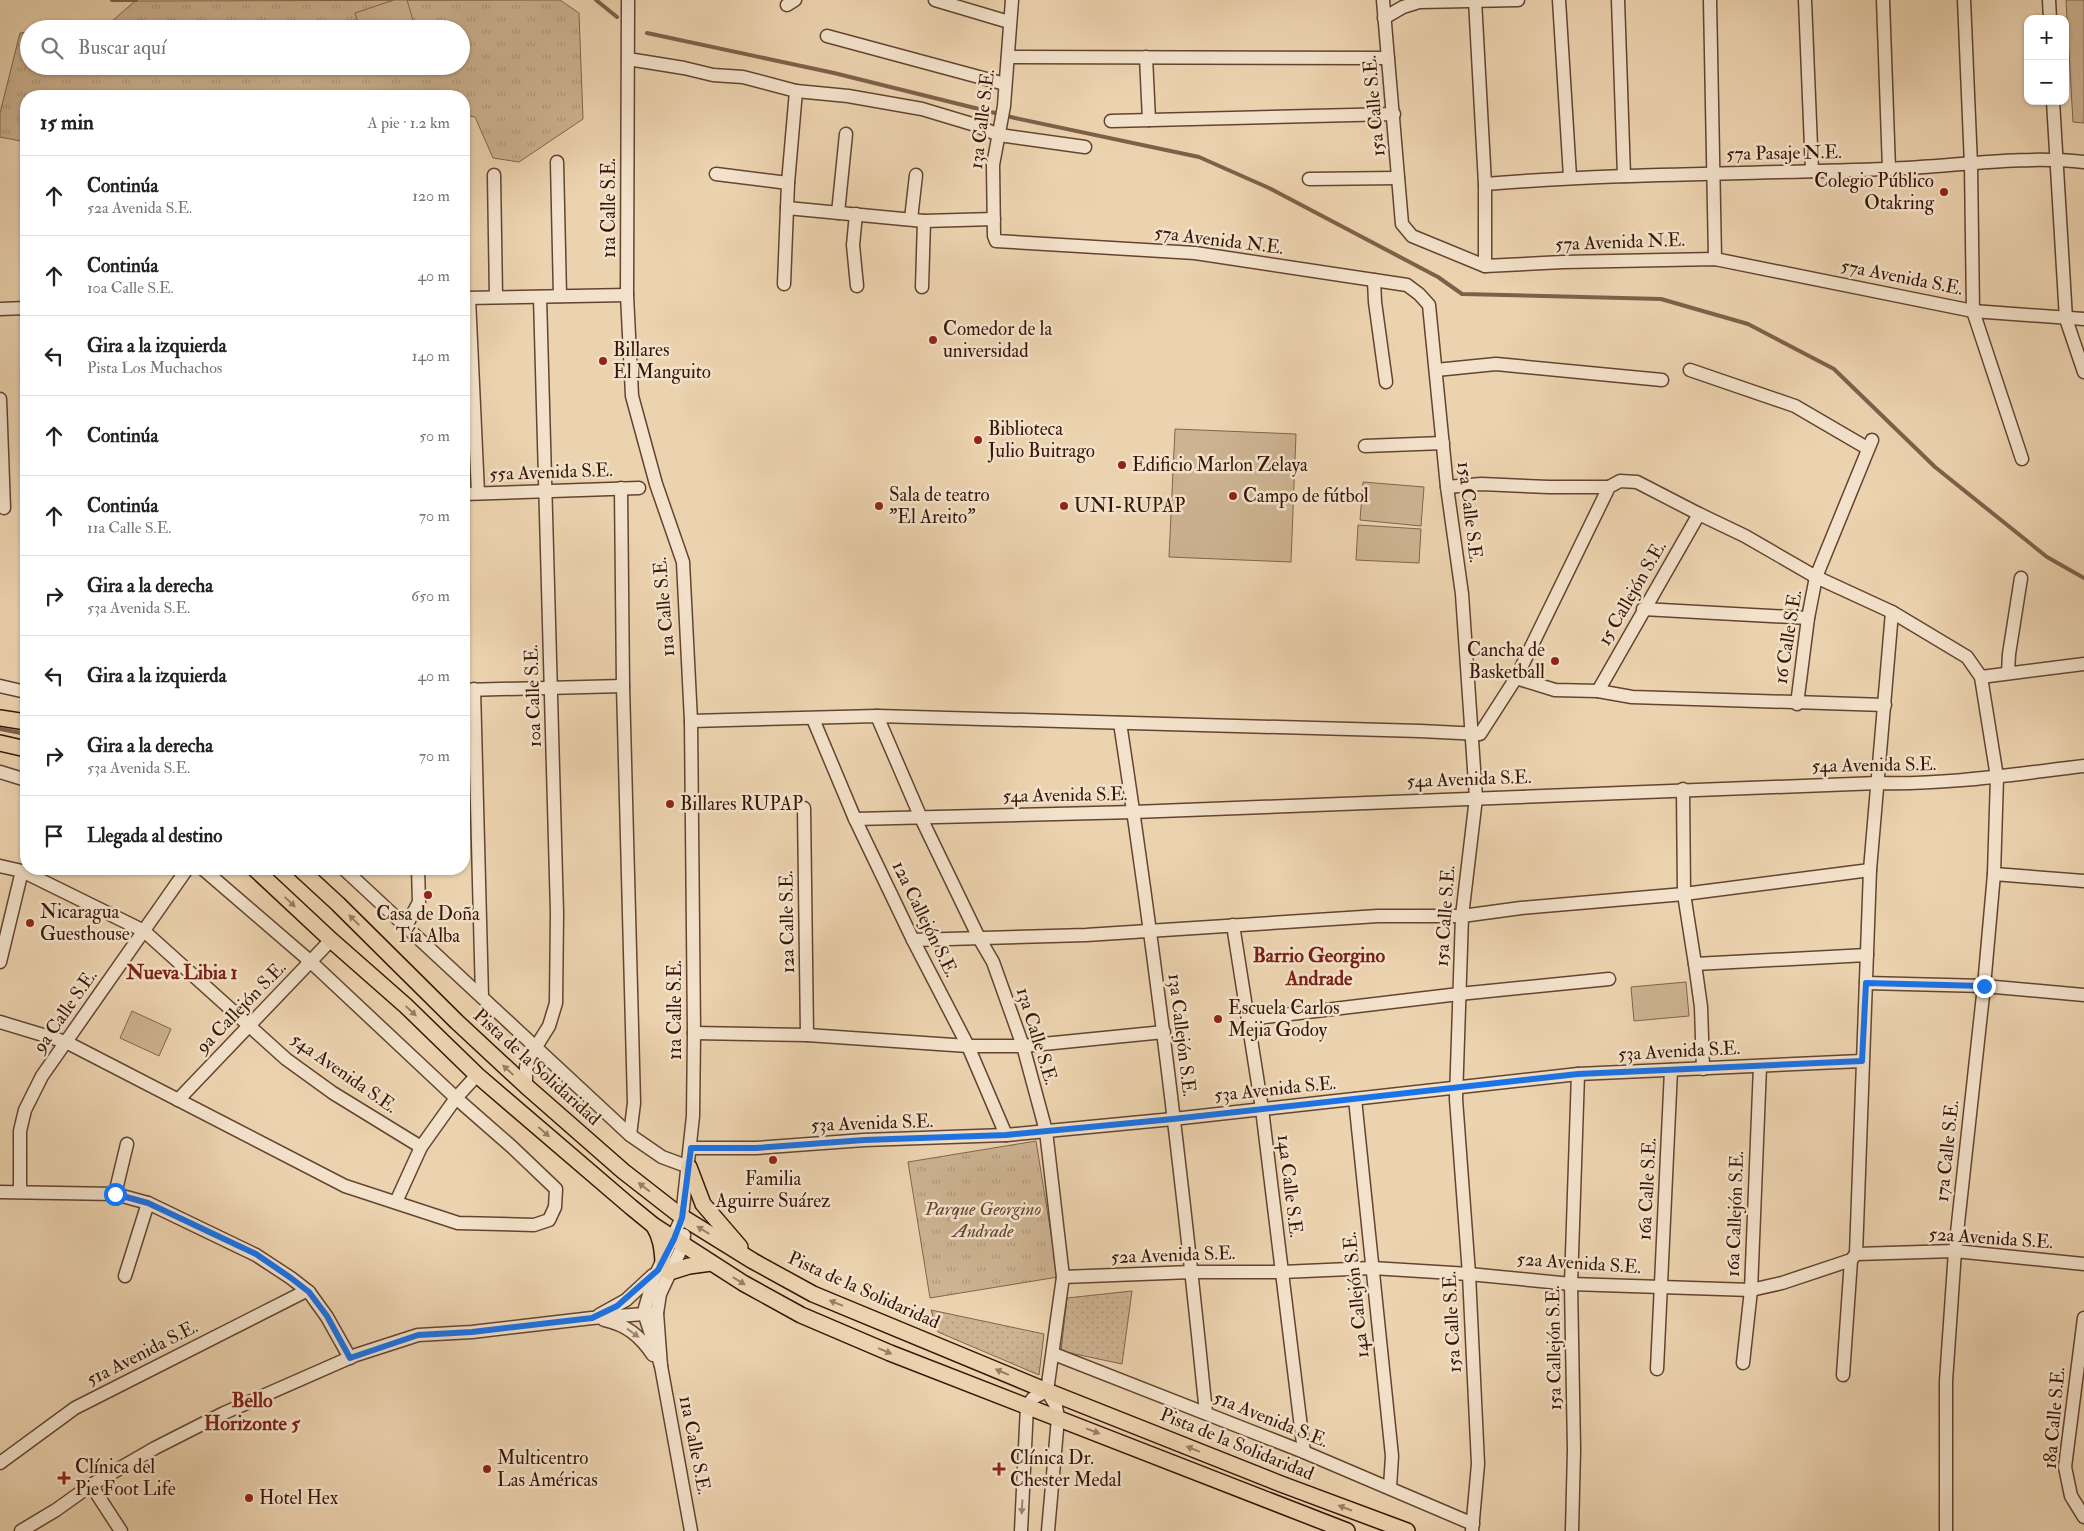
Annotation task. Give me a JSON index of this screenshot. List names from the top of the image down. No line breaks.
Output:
{"streets":{"main road":["Pista de la Solidaridad"],"street":["15a Calle S.E.","13a Calle S.E.","57a Pasaje N.E.","11a Calle S.E.","57a Avenida N.E.","57a Avenida S.E.","55a Avenida S.E.","15 Callejón S.E.","16 Calle S.E.","10a Calle S.E.","54a Avenida S.E.","12a Callejón S.E.","12a Calle S.E.","9a Callejón S.E.","9a Calle S.E.","13a Callejón S.E.","53a Avenida S.E.","17a Calle S.E.","14a Calle S.E.","16a Calle S.E.","16a Callejón S.E.","52a Avenida S.E.","14a Callejón S.E.","15a Callejón S.E.","51a Avenida S.E.","18a Calle S.E."]},"crossings":[["15a Calle S.E.","57a Avenida N.E."],["15a Calle S.E.","54a Avenida S.E."],["15a Calle S.E.","53a Avenida S.E."],["15a Calle S.E.","52a Avenida S.E."],["15a Calle S.E.","51a Avenida S.E."],["13a Calle S.E.","57a Avenida N.E."],["13a Calle S.E.","54a Avenida S.E."],["13a Calle S.E.","53a Avenida S.E."],["13a Calle S.E.","Pista de la Solidaridad"],["13a Calle S.E.","52a Avenida S.E."],["13a Calle S.E.","51a Avenida S.E."],["11a Calle S.E.","53a Avenida S.E."],["11a Calle S.E.","Pista de la Solidaridad"],["57a Avenida N.E.","57a Avenida S.E."],["55a Avenida S.E.","10a Calle S.E."],["10a Calle S.E.","Pista de la Solidaridad"],["54a Avenida S.E.","12a Callejón S.E."],["54a Avenida S.E.","9a Callejón S.E."],["54a Avenida S.E.","9a Calle S.E."],["54a Avenida S.E.","13a Callejón S.E."],["54a Avenida S.E.","17a Calle S.E."],["12a Callejón S.E.","53a Avenida S.E."],["13a Callejón S.E.","53a Avenida S.E."],["13a Callejón S.E.","52a Avenida S.E."],["13a Callejón S.E.","51a Avenida S.E."],["53a Avenida S.E.","14a Calle S.E."],["53a Avenida S.E.","16a Calle S.E."],["53a Avenida S.E.","16a Callejón S.E."],["53a Avenida S.E.","14a Callejón S.E."],["53a Avenida S.E.","15a Callejón S.E."],["17a Calle S.E.","52a Avenida S.E."],["14a Calle S.E.","52a Avenida S.E."],["14a Calle S.E.","51a Avenida S.E."],["16a Calle S.E.","52a Avenida S.E."],["16a Callejón S.E.","52a Avenida S.E."],["52a Avenida S.E.","14a Callejón S.E."],["52a Avenida S.E.","15a Callejón S.E."],["14a Callejón S.E.","51a Avenida S.E."]],"districts":["Barrio Georgino Andrade","Nueva Libia 1","Bello Horizonte 5"],"parks":["Parque Georgino Andrade"],"places":{"other":["Colegio Público Otakring","Comedor de la universidad","Billares El Manguito","Biblioteca Julio Buitrago","Edificio Marlon Zelaya","Campo de fútbol","Sala de teatro \"El Areito\"","UNI-RUPAP","Cancha de Basketball","Billares RUPAP","Casa de Doña Tía Alba","Nicaragua Guesthouse","Escuela Carlos Mejia Godoy","Familia Aguirre Suárez","Multicentro Las Américas","Hotel Hex"],"health":["Clínica Dr. Chester Medal","Clínica del Pie Foot Life"]},"page":{"map_buttons":["+","−"],"search":"Buscar aquí","heading":["15 min","A pie · 1.2 km"],"list":[["Continúa","52a Avenida S.E.","120 m"],["Continúa","10a Calle S.E.","40 m"],["Gira a la izquierda","Pista Los Muchachos","140 m"],["Continúa","50 m"],["Continúa","11a Calle S.E.","70 m"],["Gira a la derecha","53a Avenida S.E.","650 m"],["Gira a la izquierda","40 m"],["Gira a la derecha","53a Avenida S.E.","70 m"],"Llegada al destino"]}}
